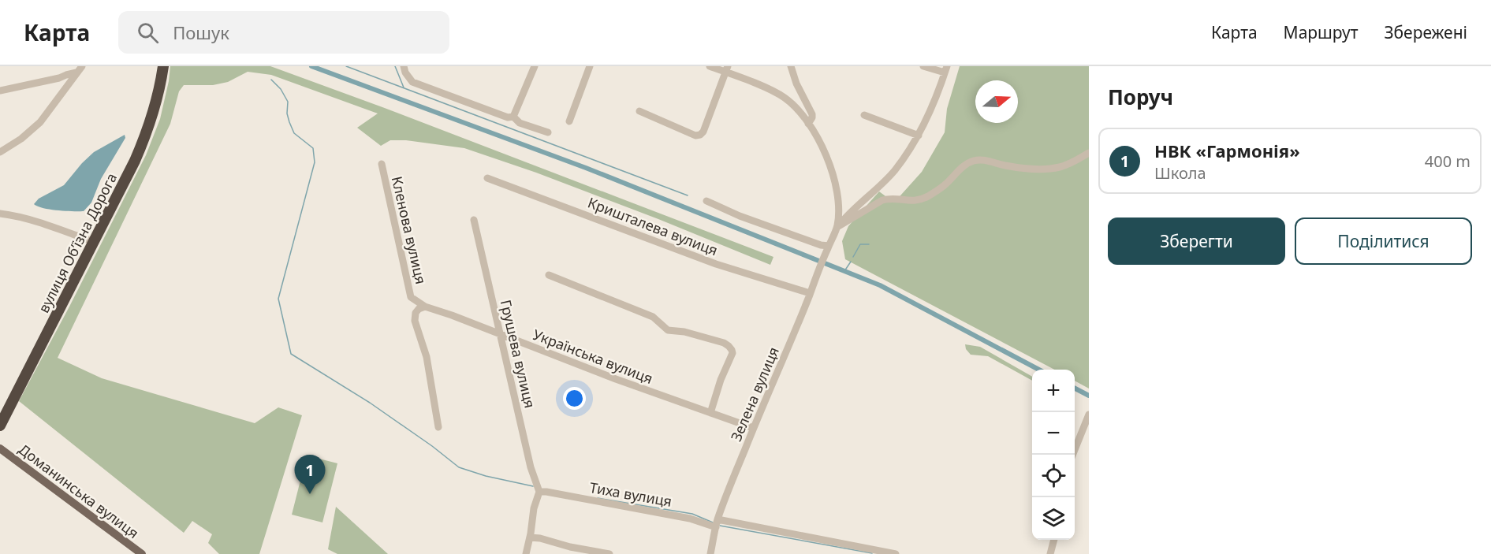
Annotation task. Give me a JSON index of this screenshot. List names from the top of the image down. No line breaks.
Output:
{"streets":{"highway":["вулиця Обʼїзна Дорога"],"main road":["Доманинська вулиця"],"street":["Кришталева вулиця","Кленова вулиця","Грушева вулиця","Українська вулиця","Зелена вулиця","Тиха вулиця"]},"crossings":[["Кришталева вулиця","Зелена вулиця"],["Кленова вулиця","Українська вулиця"],["Грушева вулиця","Українська вулиця"],["Грушева вулиця","Тиха вулиця"],["Українська вулиця","Зелена вулиця"],["Зелена вулиця","Тиха вулиця"]],"north":"right","page":{"header":"Карта","search":"Пошук","nav":["Карта","Маршрут","Збережені"],"heading":"Поруч","list":[{"mark":"1","name":"НВК «Гармонія»","note":"Школа","value":"400 m"}],"buttons":["Зберегти","Поділитися"],"map_buttons":["+","−"],"pins":"1"}}
